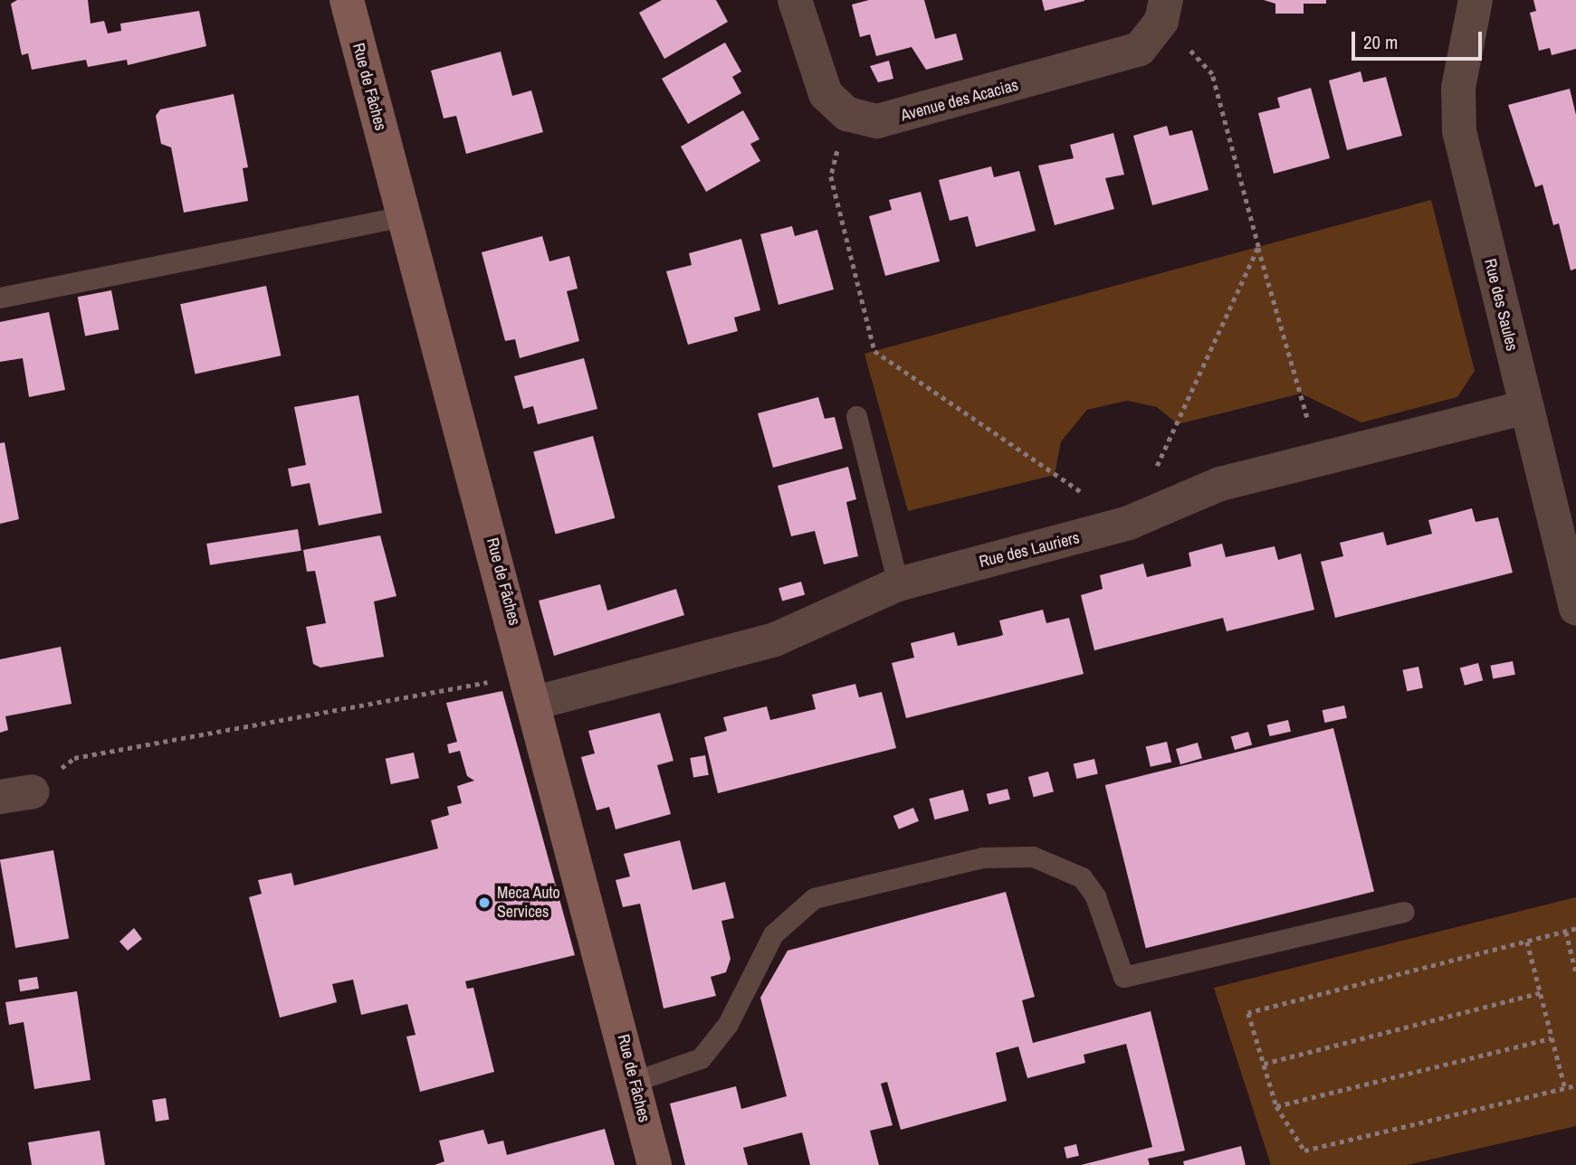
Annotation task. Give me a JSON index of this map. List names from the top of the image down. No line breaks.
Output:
{"streets":{"street":["Rue de Fâches","Avenue des Acacias","Rue des Saules","Rue des Lauriers"]},"crossings":[["Rue de Fâches","Rue des Lauriers"],["Rue des Saules","Rue des Lauriers"]],"places":["Meca Auto Services"],"scale_bar":"20 m"}
